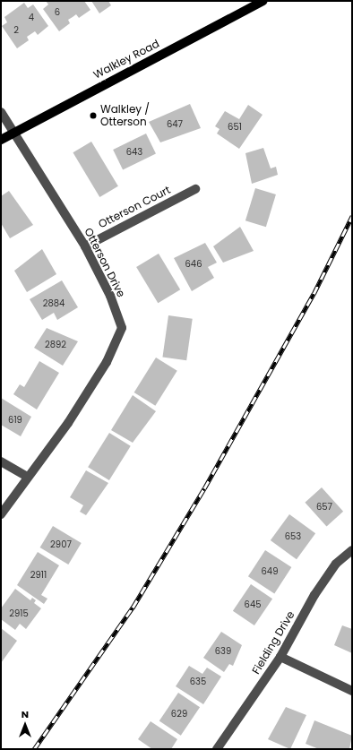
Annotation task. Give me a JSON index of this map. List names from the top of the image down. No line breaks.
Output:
{"streets":{"main road":["Walkley Road"],"street":["Otterson Court","Otterson Drive","Fielding Drive"]},"crossings":[["Walkley Road","Otterson Drive"],["Otterson Court","Otterson Drive"]],"places":["Walkley / Otterson"],"house_numbers":["6","4","2","647","651","643","646","2884","2892","619","657","653","2907","649","2911","645","2915","639","635","629"],"north":"top"}
